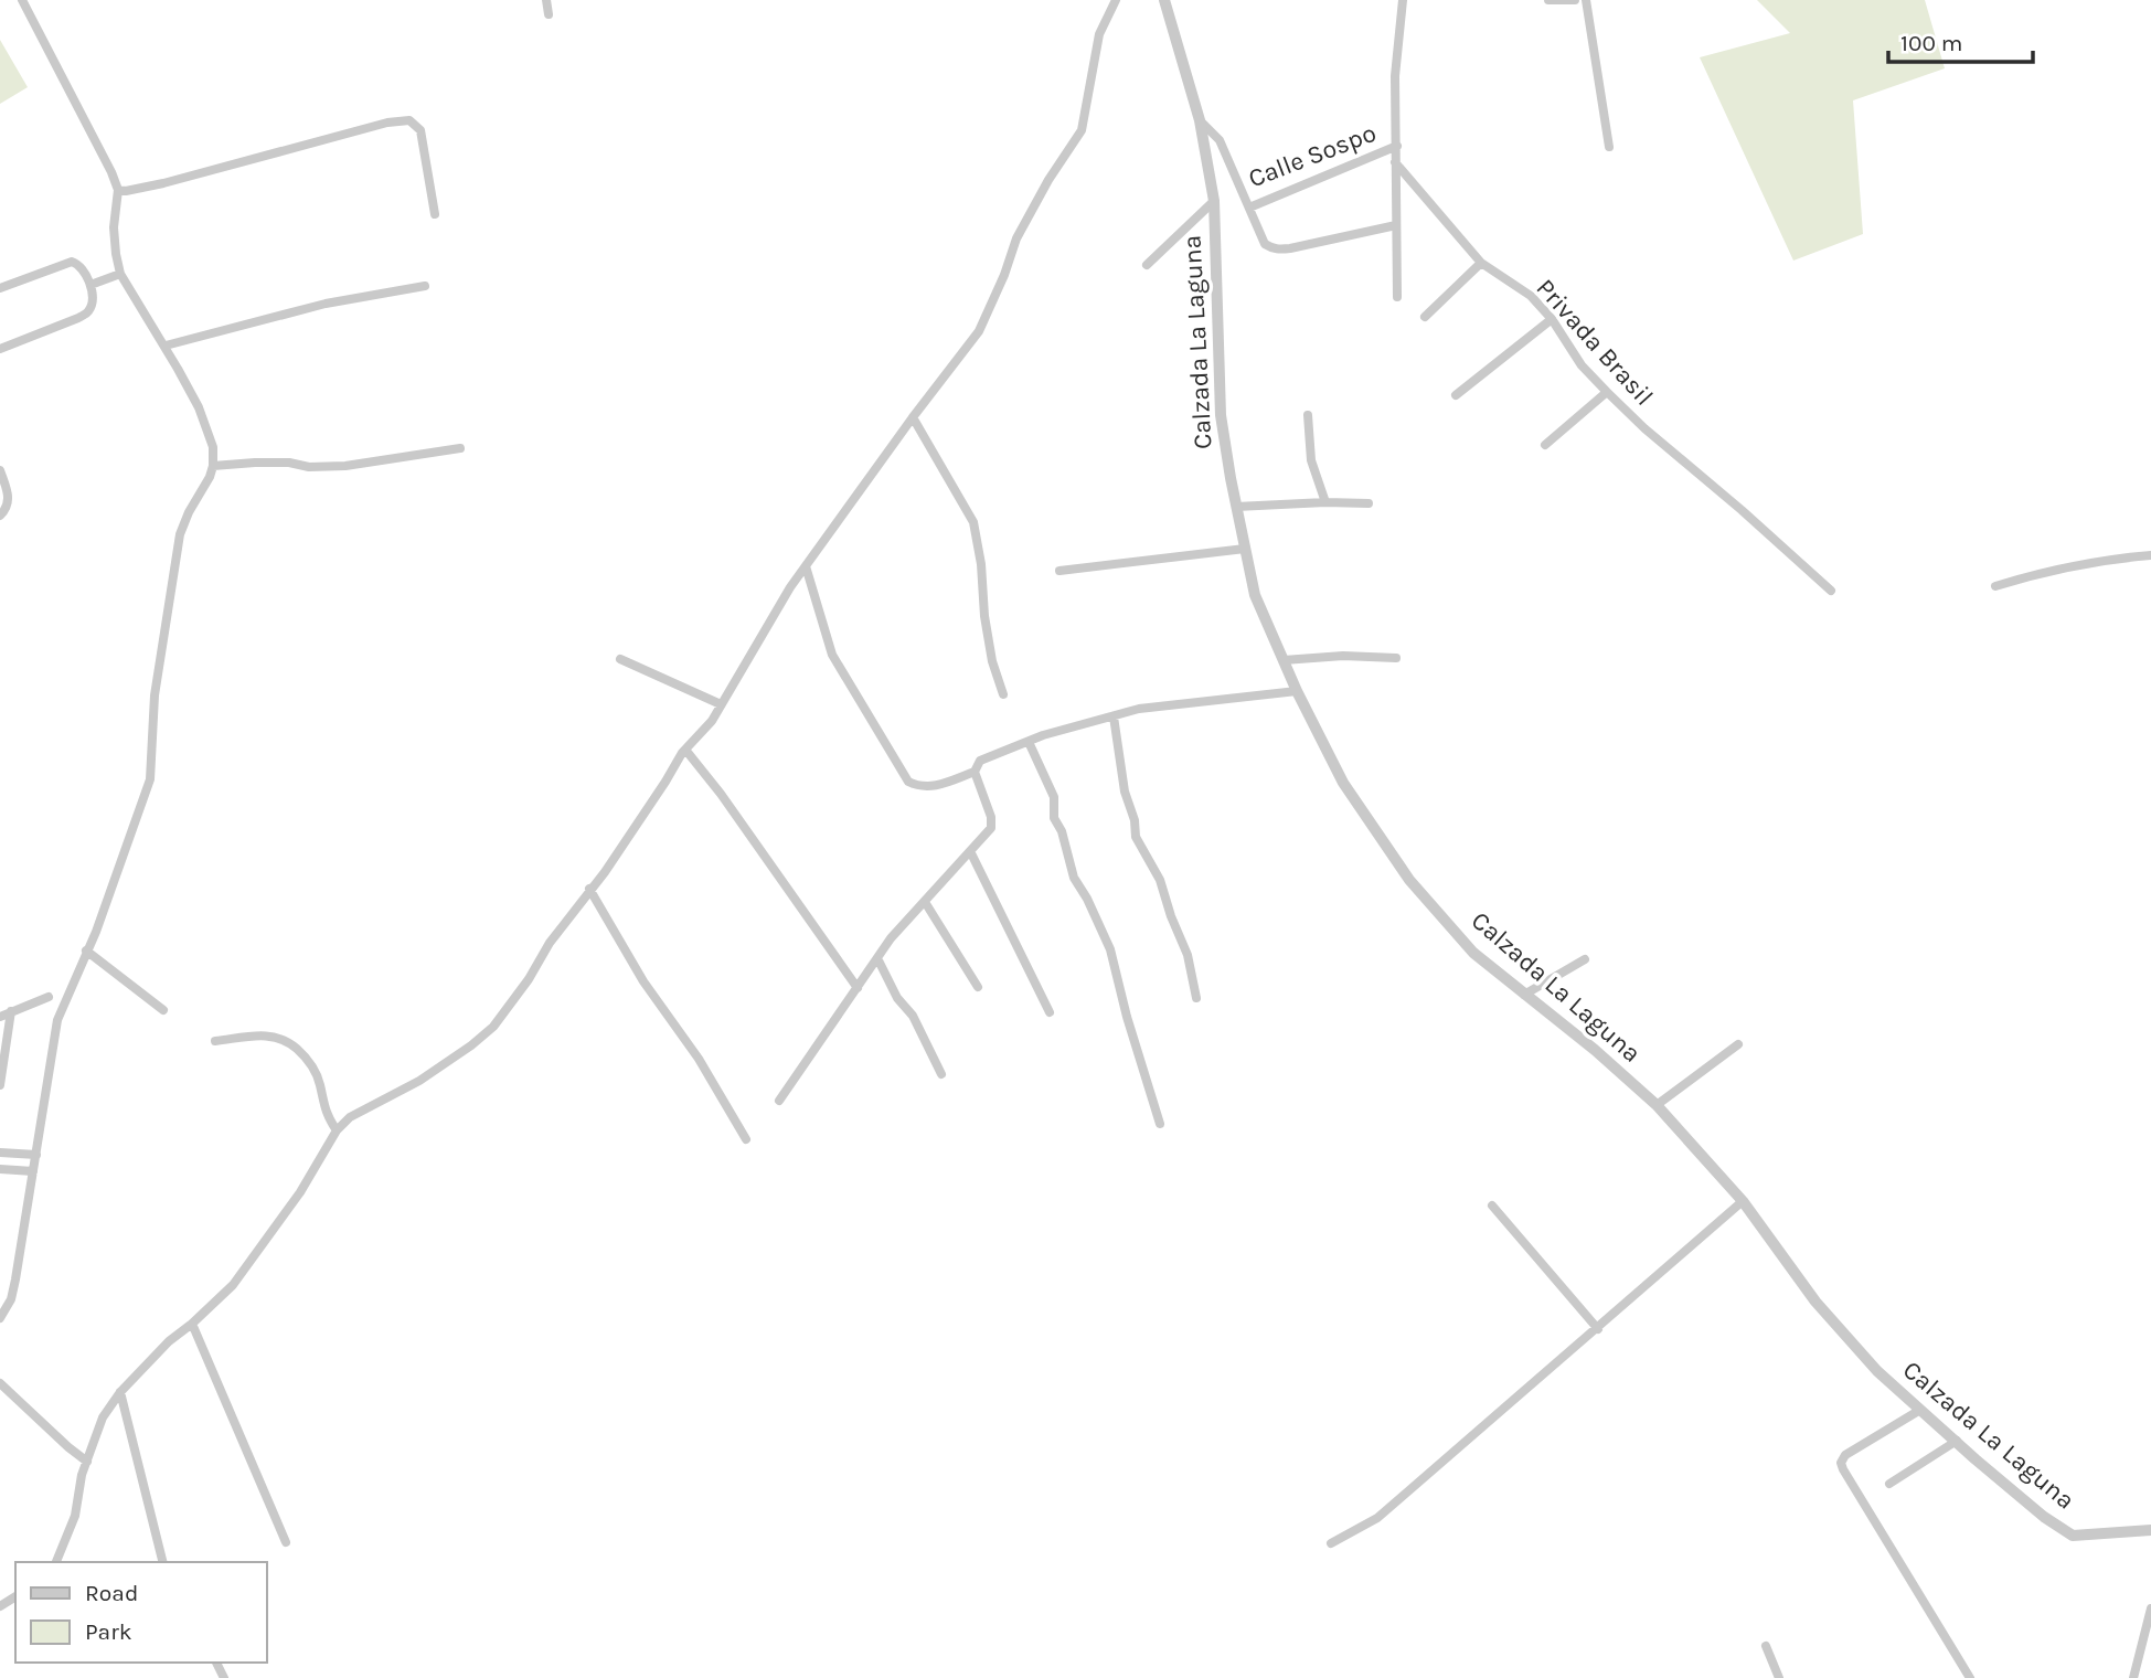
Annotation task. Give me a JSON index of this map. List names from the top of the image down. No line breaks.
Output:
{"streets":{"street":["Calle Sospo","Calzada La Laguna","Privada Brasil"]},"crossings":[["Calle Sospo","Calzada La Laguna"]],"legend":["Road","Park"],"scale_bar":"100 m"}
